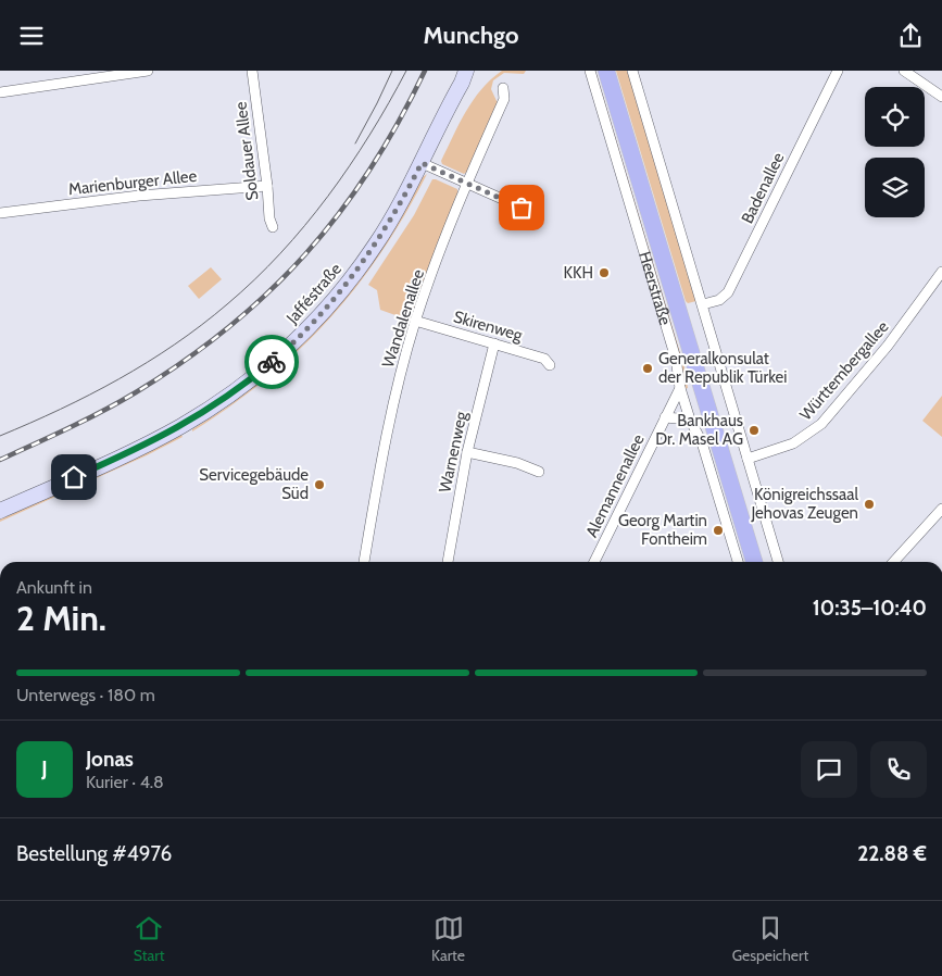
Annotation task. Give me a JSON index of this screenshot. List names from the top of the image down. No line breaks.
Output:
{"streets":{"main road":["Heerstraße","Jafféstraße"],"street":["Soldauer Allee","Marienburger Allee","Badenallee","Wandalenallee","Skirenweg","Württembergallee","Warnenweg","Alemannenallee"]},"crossings":[["Soldauer Allee","Marienburger Allee"],["Heerstraße","Alemannenallee"],["Wandalenallee","Skirenweg"],["Skirenweg","Warnenweg"]],"places":["KKH","Generalkonsulat der Republik Türkei","Bankhaus Dr. Masel AG","Servicegebäude Süd","Königreichssaal Jehovas Zeugen","Georg Martin Fontheim"],"page":{"header":"Munchgo","heading":["2 Min.","Ankunft in","10:35–10:40"],"panel":["Jonas","Kurier · 4.8","Bestellung #4976","22.88 €"],"bar":"Unterwegs · 180 m","round":"J","tabs":["Start","Karte","Gespeichert"]}}
